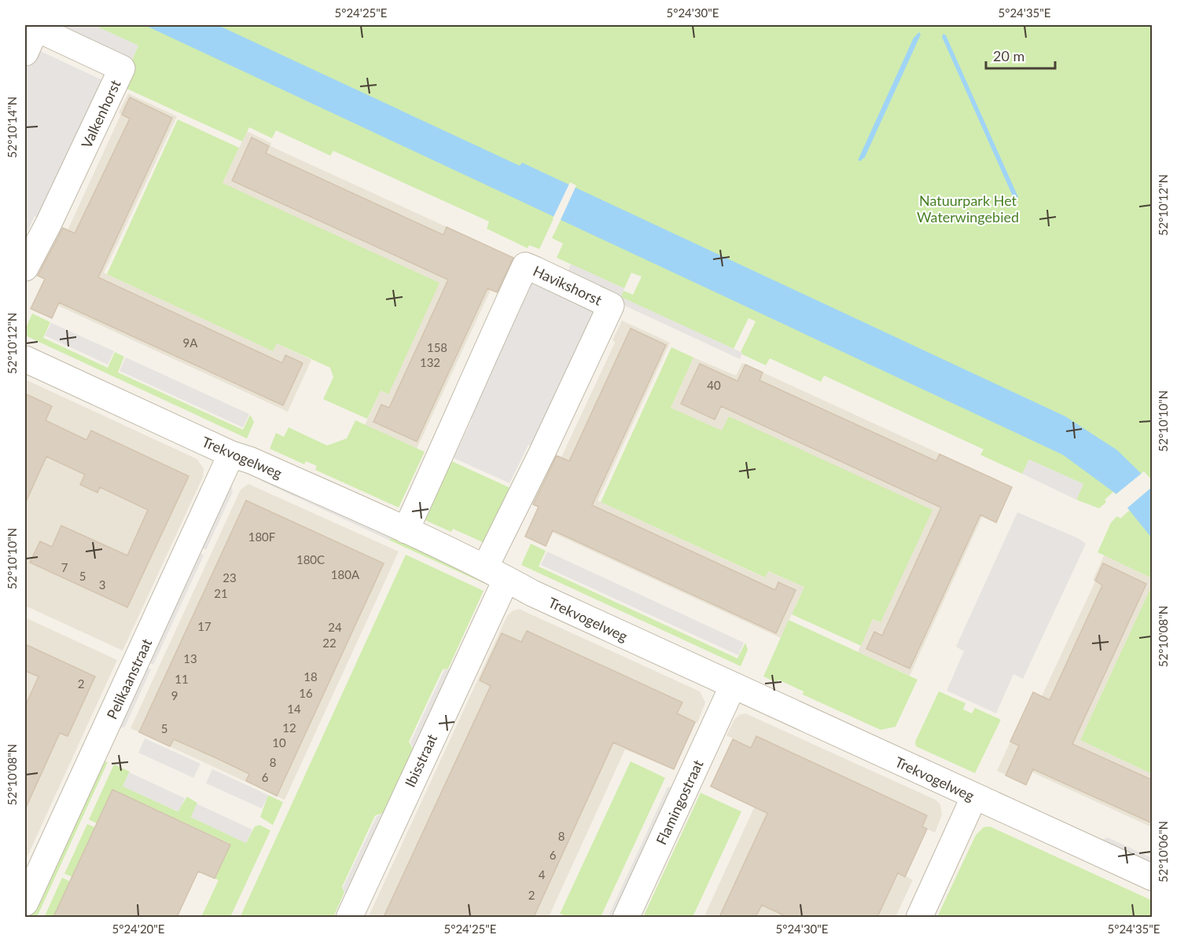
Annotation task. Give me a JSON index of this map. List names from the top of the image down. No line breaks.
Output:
{"streets":{"street":["Valkenhorst","Havikshorst","Trekvogelweg","Pelikaanstraat","Ibisstraat","Flamingostraat"]},"crossings":[["Havikshorst","Trekvogelweg"],["Havikshorst","Ibisstraat"],["Trekvogelweg","Pelikaanstraat"],["Trekvogelweg","Ibisstraat"],["Trekvogelweg","Flamingostraat"]],"parks":["Natuurpark Het Waterwingebied"],"house_numbers":["9A","158","132","40","180F","180C","7","180A","5","23","3","21","17","24","22","13","18","11","2","16","9","14","12","5","10","8","6","8","6","4","2"],"scale_bar":"20 m","coordinates":["5°24'25\"E","5°24'30\"E","5°24'35\"E","52°10'14\"N","52°10'12\"N","52°10'10\"N","52°10'08\"N","52°10'06\"N","5°24'20\"E"]}
